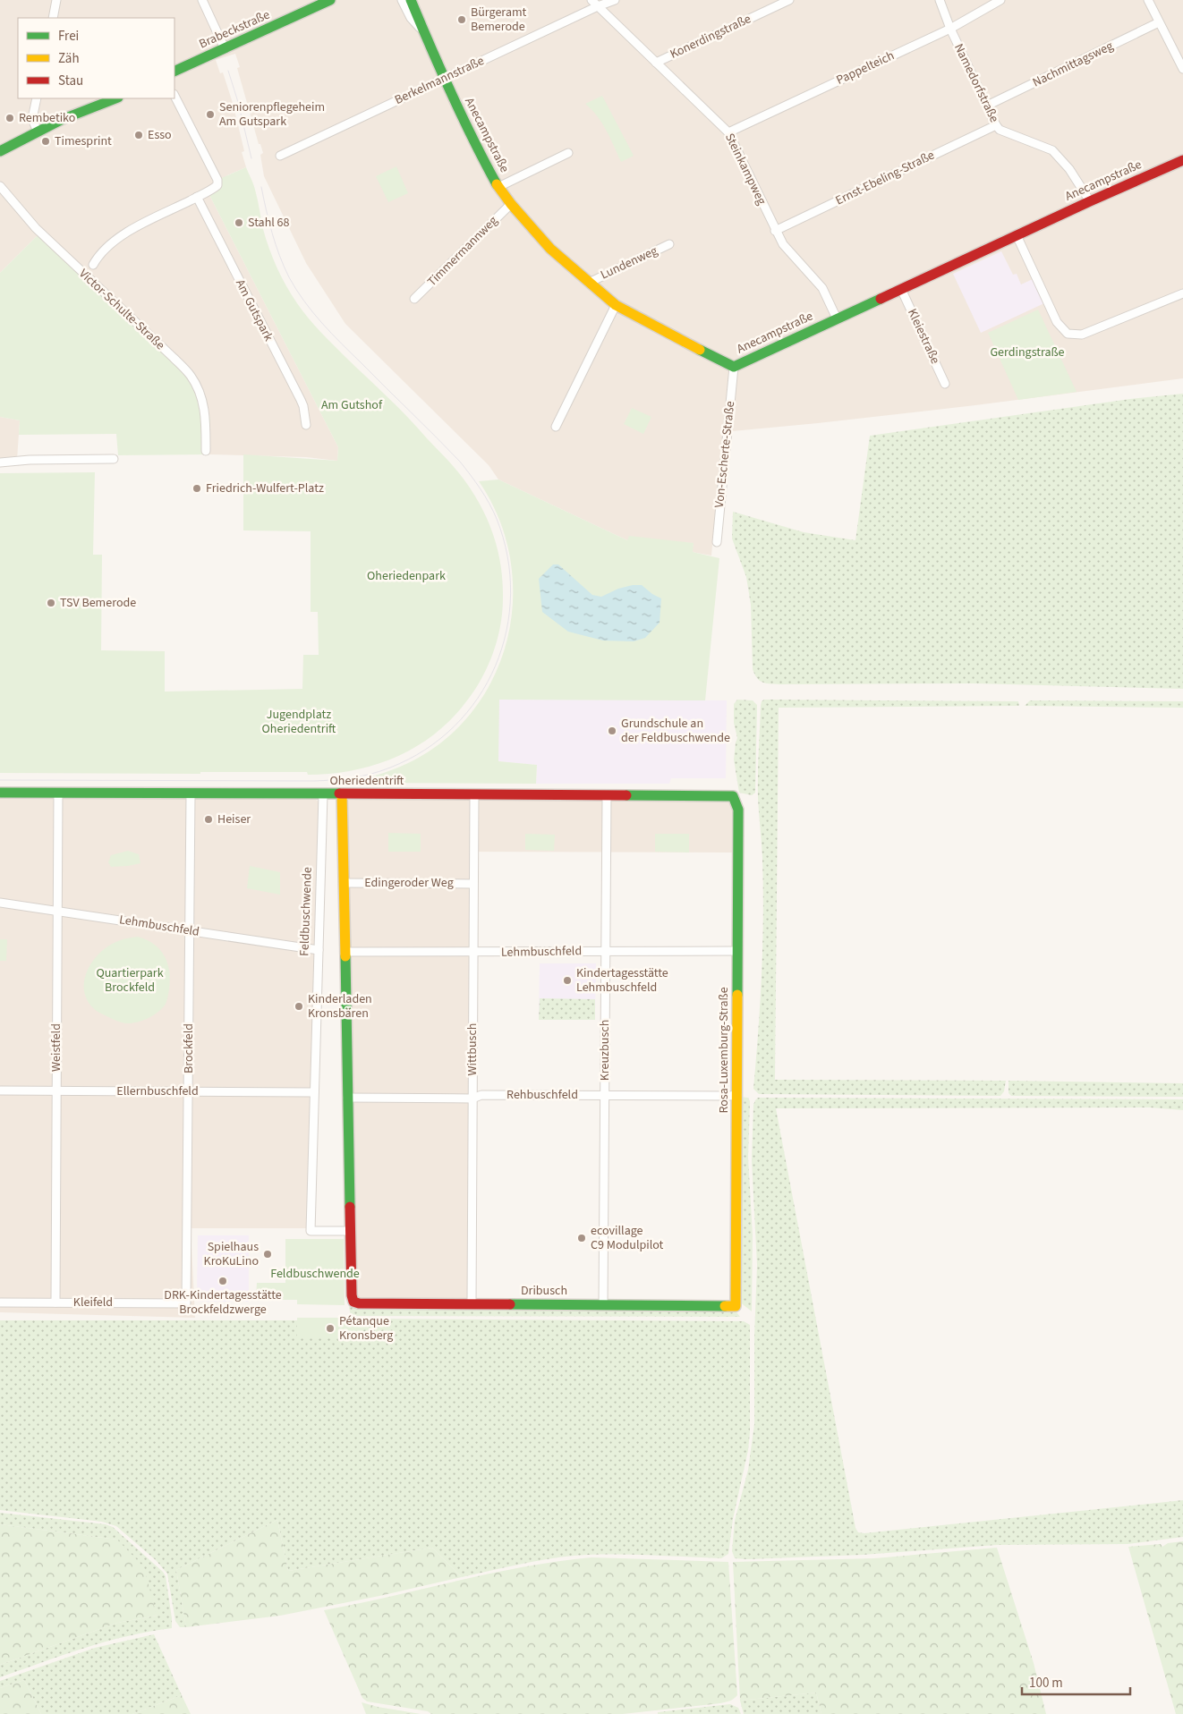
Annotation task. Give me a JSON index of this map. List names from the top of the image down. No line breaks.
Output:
{"streets":{"street":["Brabeckstraße","Konerdingstraße","Nachmittagsweg","Pappelteich","Berkelmannstraße","Namedorfstraße","Anecampstraße","Steinkampweg","Ernst-Ebeling-Straße","Timmermannweg","Lundenweg","Victor-Schulte-Straße","Am Gutspark","Kleiestraße","Von-Escherte-Straße","Oheriedentrift","Edingeroder Weg","Feldbuschwende","Lehmbuschfeld","Weistfeld","Brockfeld","Wittbusch","Kreuzbusch","Rosa-Luxemburg-Straße","Ellernbuschfeld","Rehbuschfeld","Dribusch","Kleifeld"]},"crossings":[["Konerdingstraße","Steinkampweg"],["Nachmittagsweg","Namedorfstraße"],["Pappelteich","Namedorfstraße"],["Pappelteich","Steinkampweg"],["Berkelmannstraße","Anecampstraße"],["Berkelmannstraße","Steinkampweg"],["Namedorfstraße","Anecampstraße"],["Namedorfstraße","Ernst-Ebeling-Straße"],["Anecampstraße","Steinkampweg"],["Anecampstraße","Timmermannweg"],["Anecampstraße","Lundenweg"],["Anecampstraße","Kleiestraße"],["Anecampstraße","Von-Escherte-Straße"],["Steinkampweg","Ernst-Ebeling-Straße"],["Oheriedentrift","Feldbuschwende"],["Oheriedentrift","Weistfeld"],["Oheriedentrift","Brockfeld"],["Oheriedentrift","Wittbusch"],["Oheriedentrift","Kreuzbusch"],["Oheriedentrift","Rosa-Luxemburg-Straße"],["Edingeroder Weg","Wittbusch"],["Feldbuschwende","Lehmbuschfeld"],["Feldbuschwende","Ellernbuschfeld"],["Feldbuschwende","Dribusch"],["Lehmbuschfeld","Weistfeld"],["Lehmbuschfeld","Brockfeld"],["Lehmbuschfeld","Wittbusch"],["Lehmbuschfeld","Kreuzbusch"],["Lehmbuschfeld","Rosa-Luxemburg-Straße"],["Weistfeld","Ellernbuschfeld"],["Weistfeld","Kleifeld"],["Brockfeld","Ellernbuschfeld"],["Brockfeld","Kleifeld"],["Wittbusch","Rehbuschfeld"],["Wittbusch","Dribusch"],["Kreuzbusch","Rehbuschfeld"],["Kreuzbusch","Dribusch"],["Rosa-Luxemburg-Straße","Rehbuschfeld"],["Rosa-Luxemburg-Straße","Dribusch"]],"parks":["Gerdingstraße","Am Gutshof","Oheriedenpark","Jugendplatz Oheriedentrift","Quartierpark Brockfeld","Feldbuschwende"],"places":["Bürgeramt Bemerode","Seniorenpflegeheim Am Gutspark","Rembetiko","Esso","Timesprint","Stahl 68","Friedrich-Wulfert-Platz","TSV Bemerode","Grundschule an der Feldbuschwende","Heiser","Kindertagesstätte Lehmbuschfeld","Kinderladen Kronsbären","ecovillage C9 Modulpilot","Spielhaus KroKuLino","DRK-Kindertagesstätte Brockfeldzwerge","Pétanque Kronsberg"],"legend":["Frei","Zäh","Stau"],"scale_bar":"100 m"}
